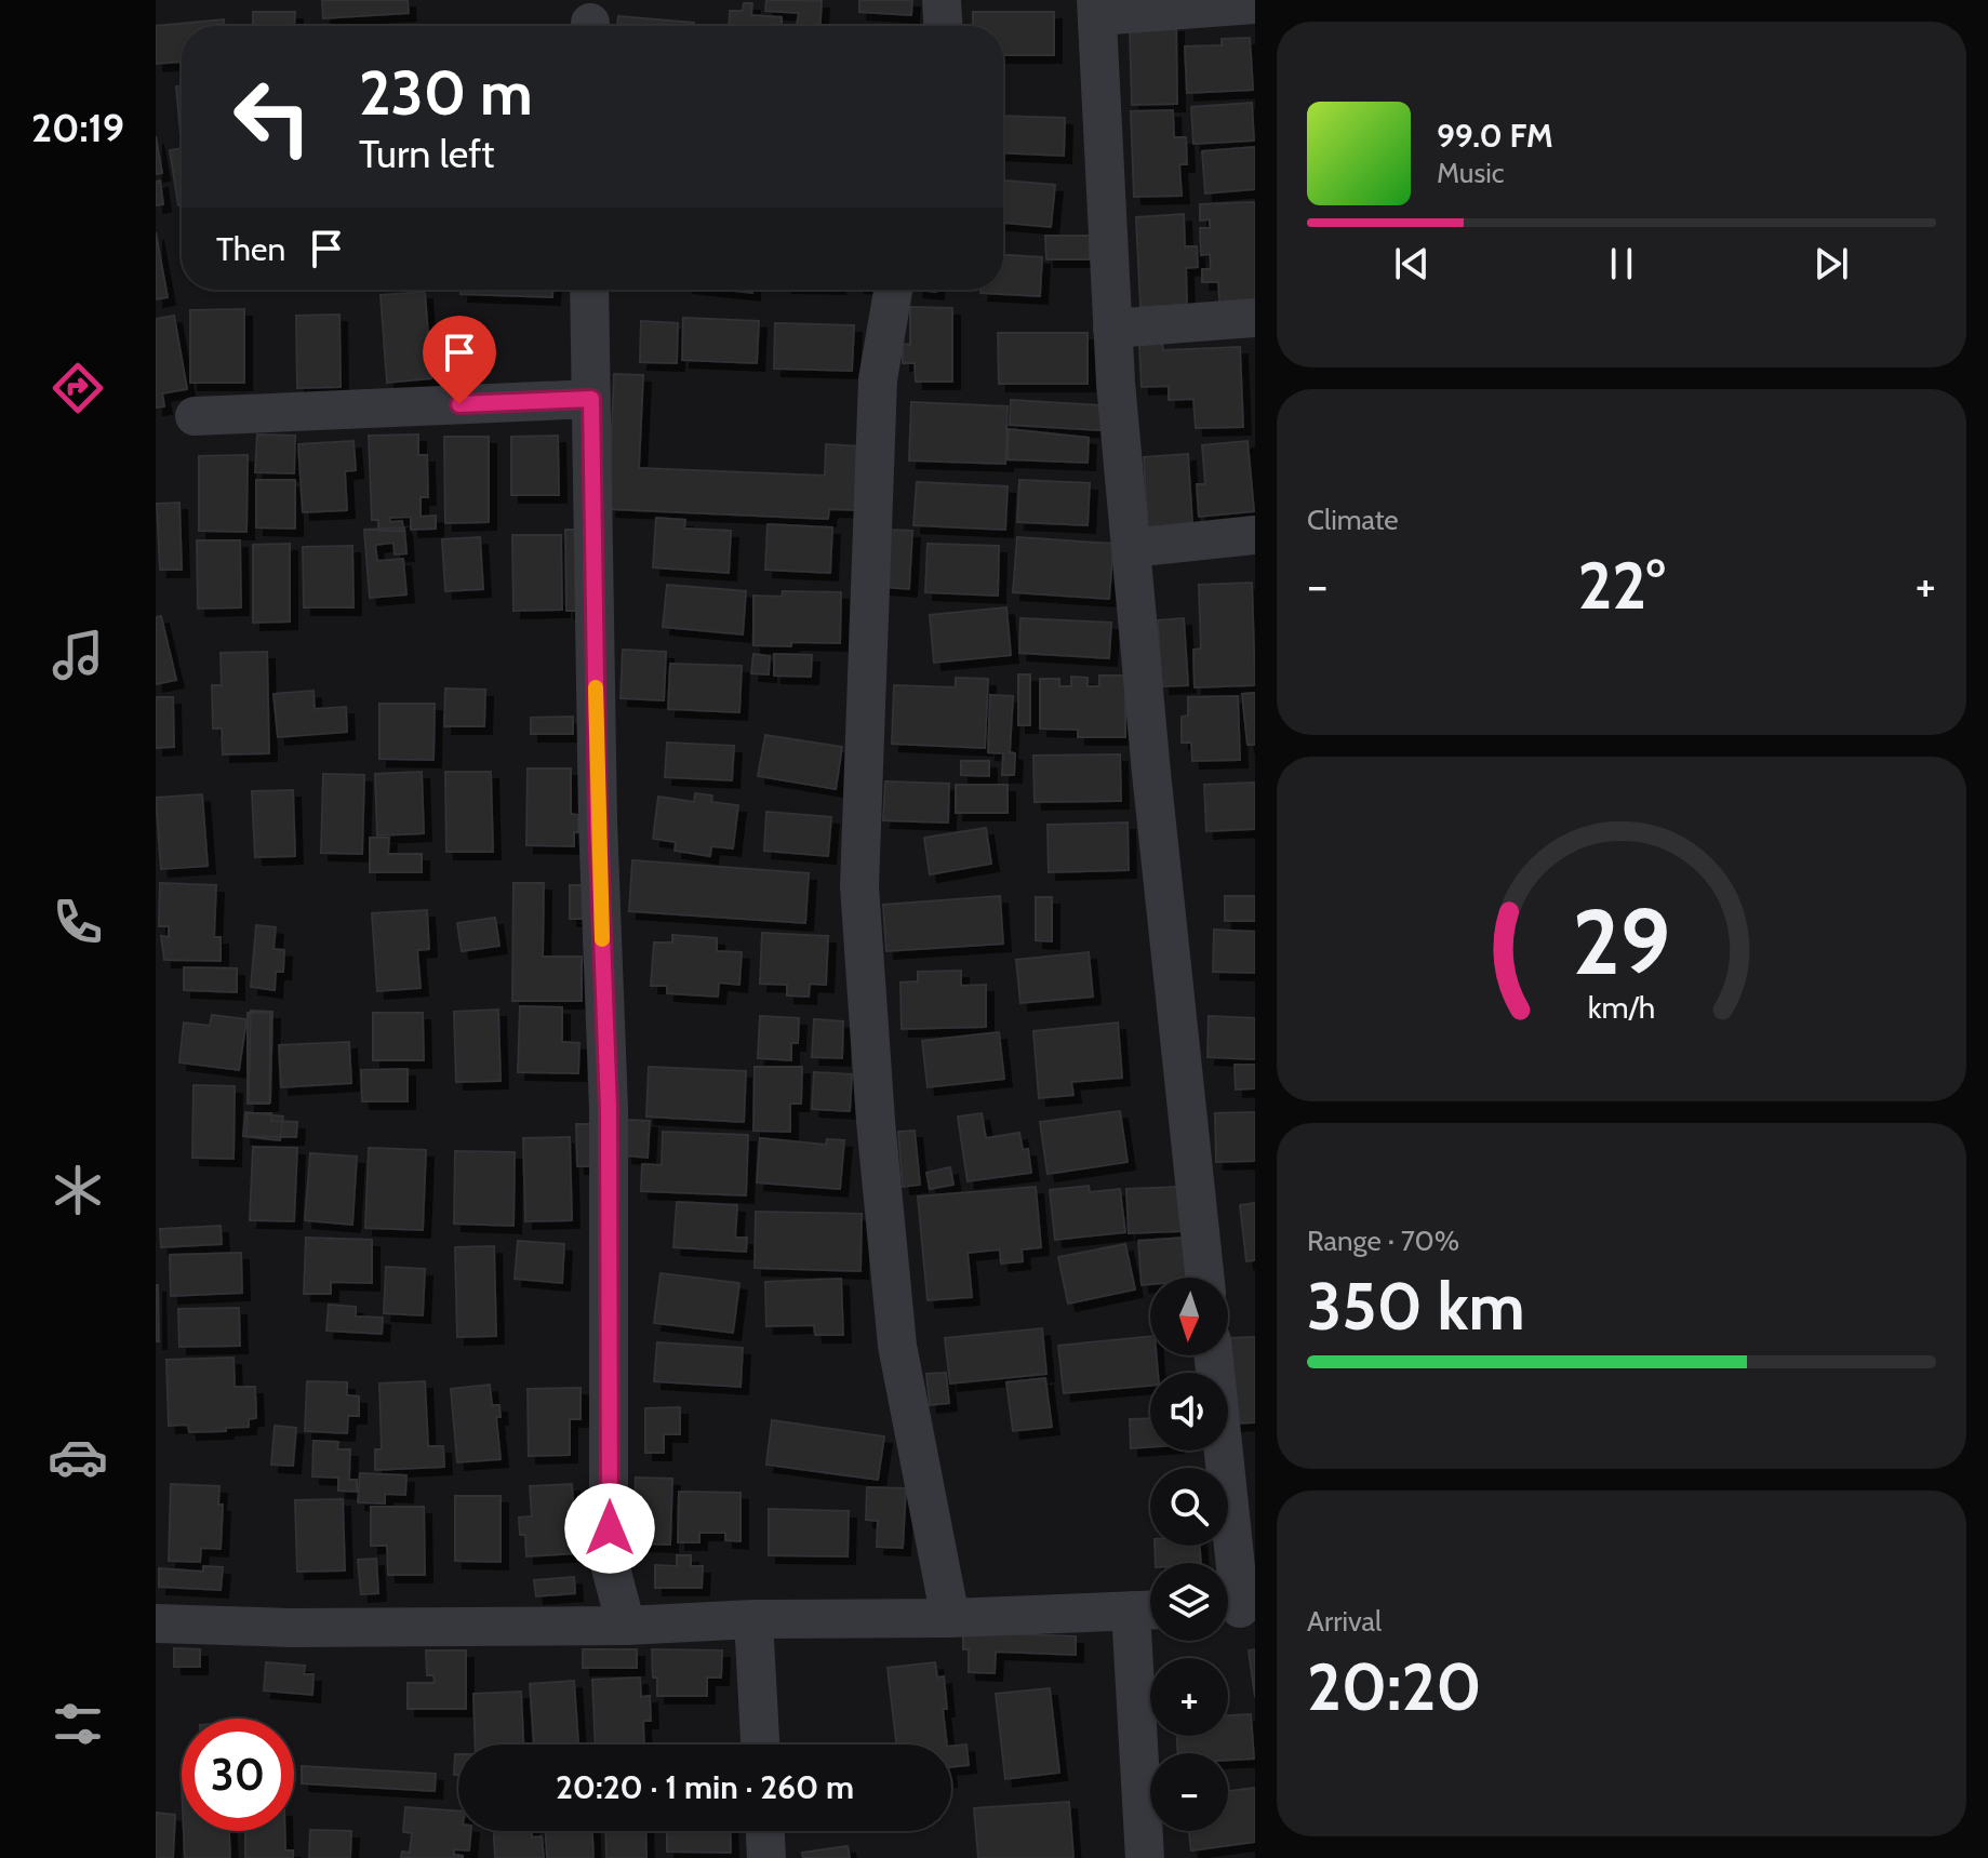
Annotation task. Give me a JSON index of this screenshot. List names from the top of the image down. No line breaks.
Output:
{"north":"bottom","page":{"tabs":"20:19","turn":["230 m","Turn left"],"song":["99.0 FM","Music"],"then":"Then","tile":["Climate",["Range · 70%","350 km"],["Arrival","20:20"]],"heat":["−","22°","+"],"map_buttons":["+","−"],"limit":"30","trip":"20:20 · 1 min · 260 m","gauge":["29","km/h"]}}
